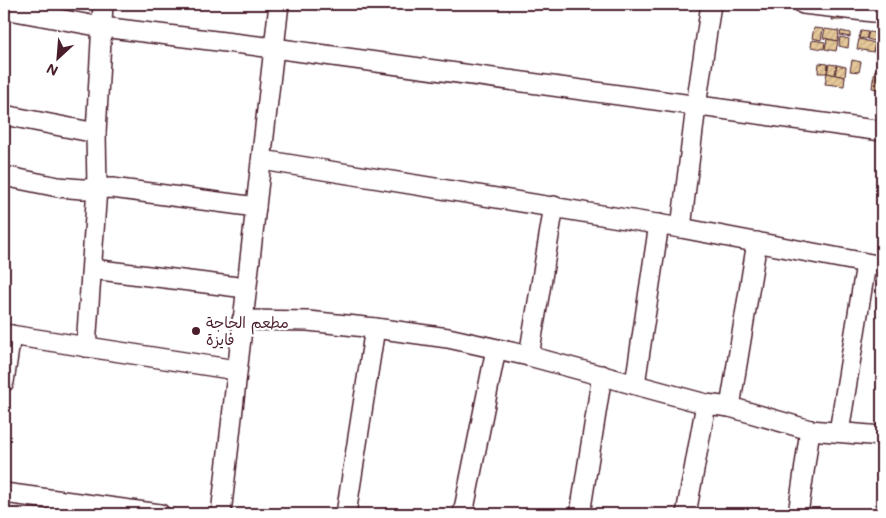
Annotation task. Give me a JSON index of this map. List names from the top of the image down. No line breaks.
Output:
{"places":["مطعم الحاجة فايزة"],"north":"bottom left"}
